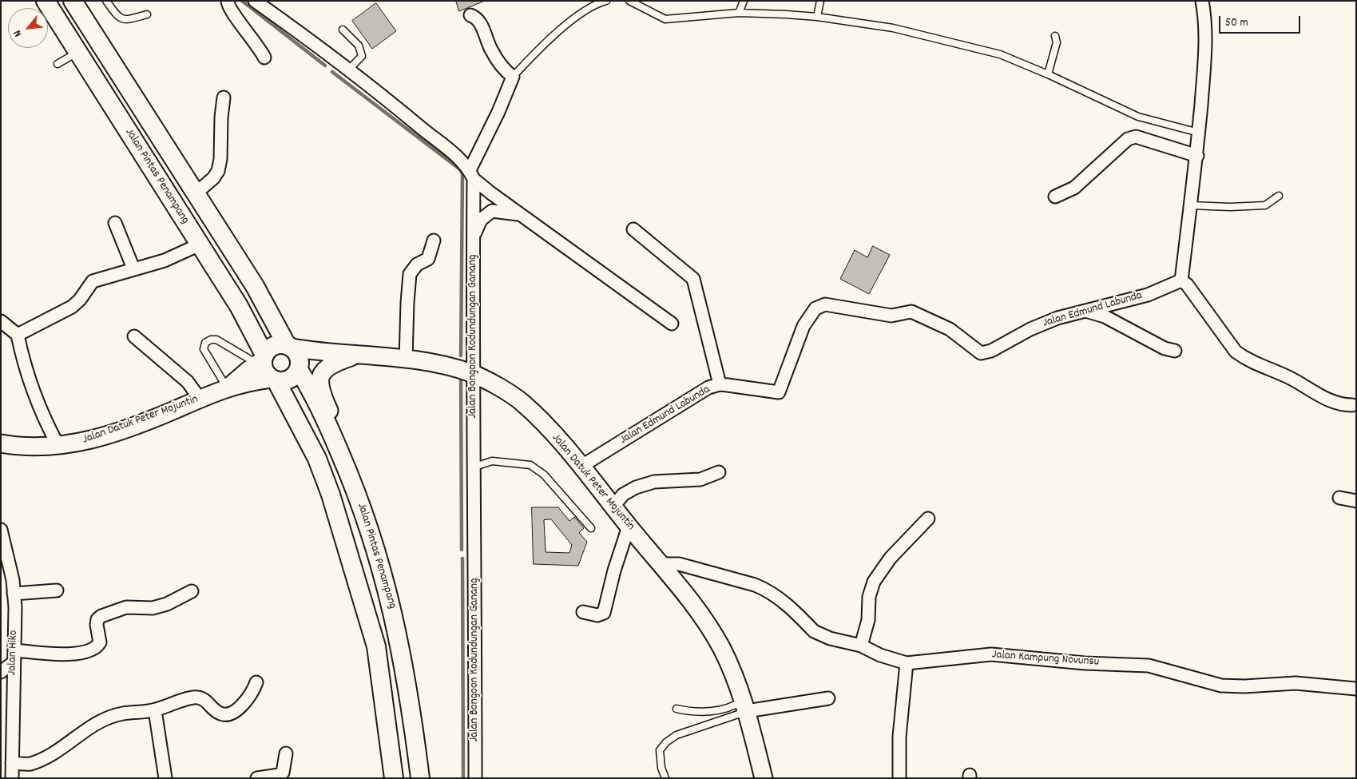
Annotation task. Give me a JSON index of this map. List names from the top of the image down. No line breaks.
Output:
{"streets":{"main road":["Jalan Pintas Penampang","Jalan Datuk Peter Mojuntin"],"street":["Jalan Edmund Labunda","Jalan Bongoon Kodundungan Ganang","Jalan Hiko","Jalan Kampung Novunsu"]},"crossings":[["Jalan Pintas Penampang","Jalan Datuk Peter Mojuntin"],["Jalan Edmund Labunda","Jalan Datuk Peter Mojuntin"],["Jalan Bongoon Kodundungan Ganang","Jalan Datuk Peter Mojuntin"],["Jalan Datuk Peter Mojuntin","Jalan Kampung Novunsu"]],"scale_bar":"50 m","north":"bottom left"}
